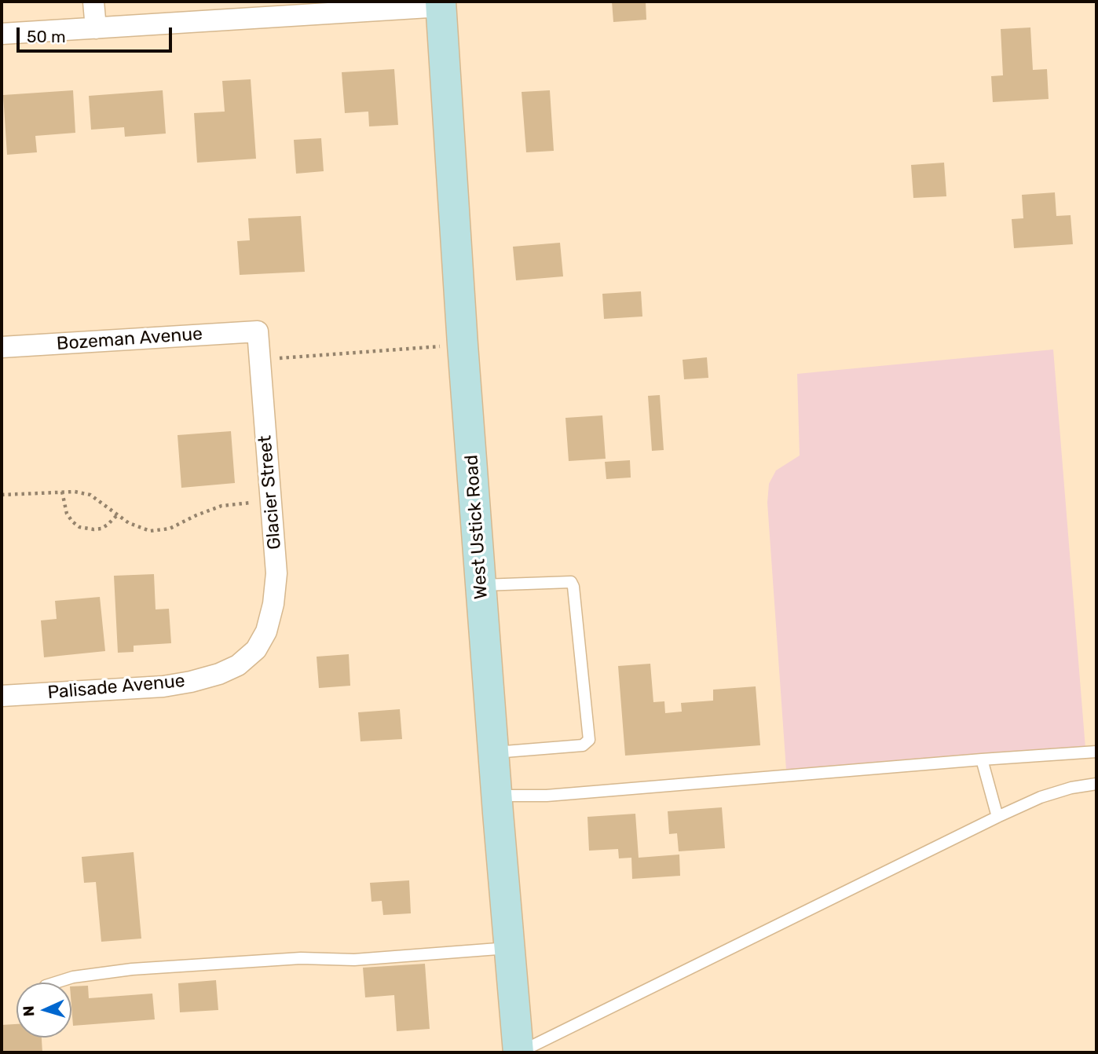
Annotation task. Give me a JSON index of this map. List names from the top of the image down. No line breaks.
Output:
{"streets":{"main road":["West Ustick Road"],"street":["Bozeman Avenue","Glacier Street","Palisade Avenue"]},"crossings":[["Bozeman Avenue","Glacier Street"],["Glacier Street","Palisade Avenue"]],"scale_bar":"50 m","north":"left"}
